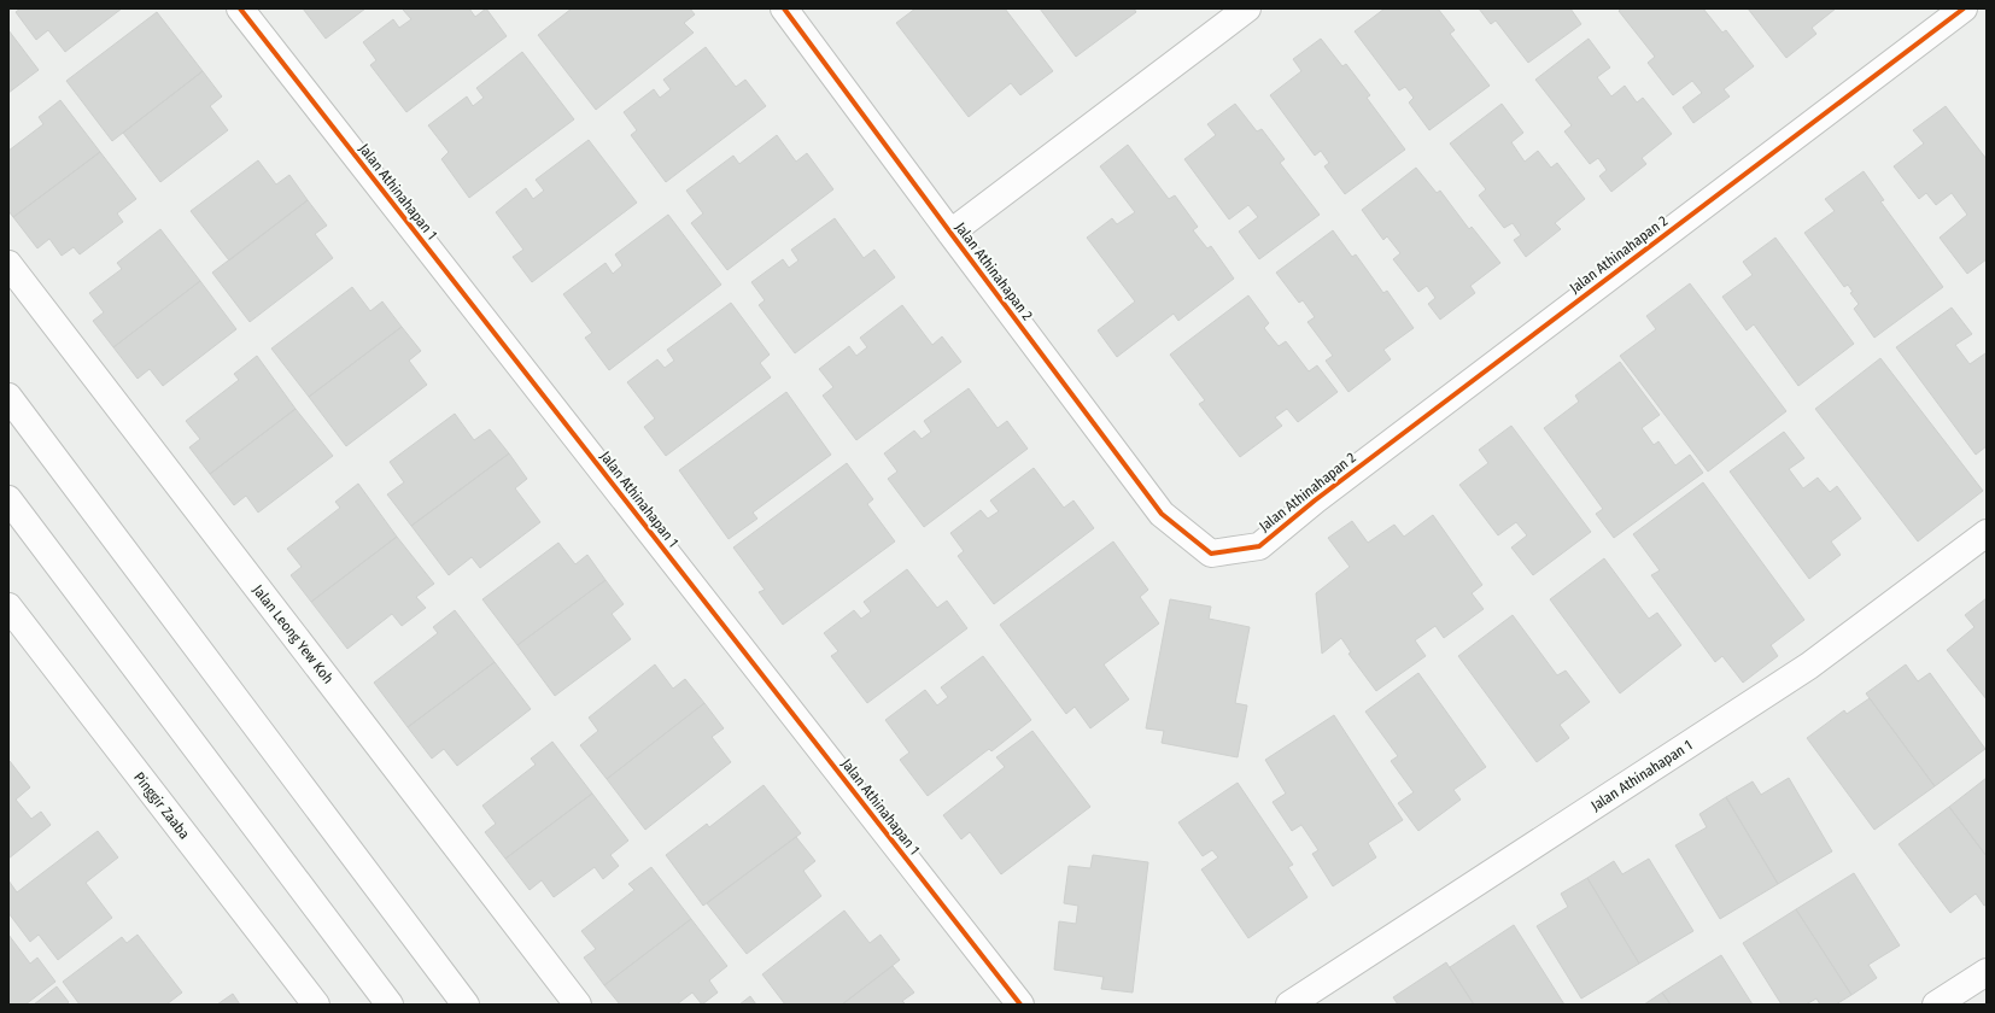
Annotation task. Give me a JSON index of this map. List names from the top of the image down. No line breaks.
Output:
{"streets":{"street":["Jalan Athinahapan 1","Jalan Athinahapan 2","Jalan Leong Yew Koh","Pinggir Zaaba"]}}
